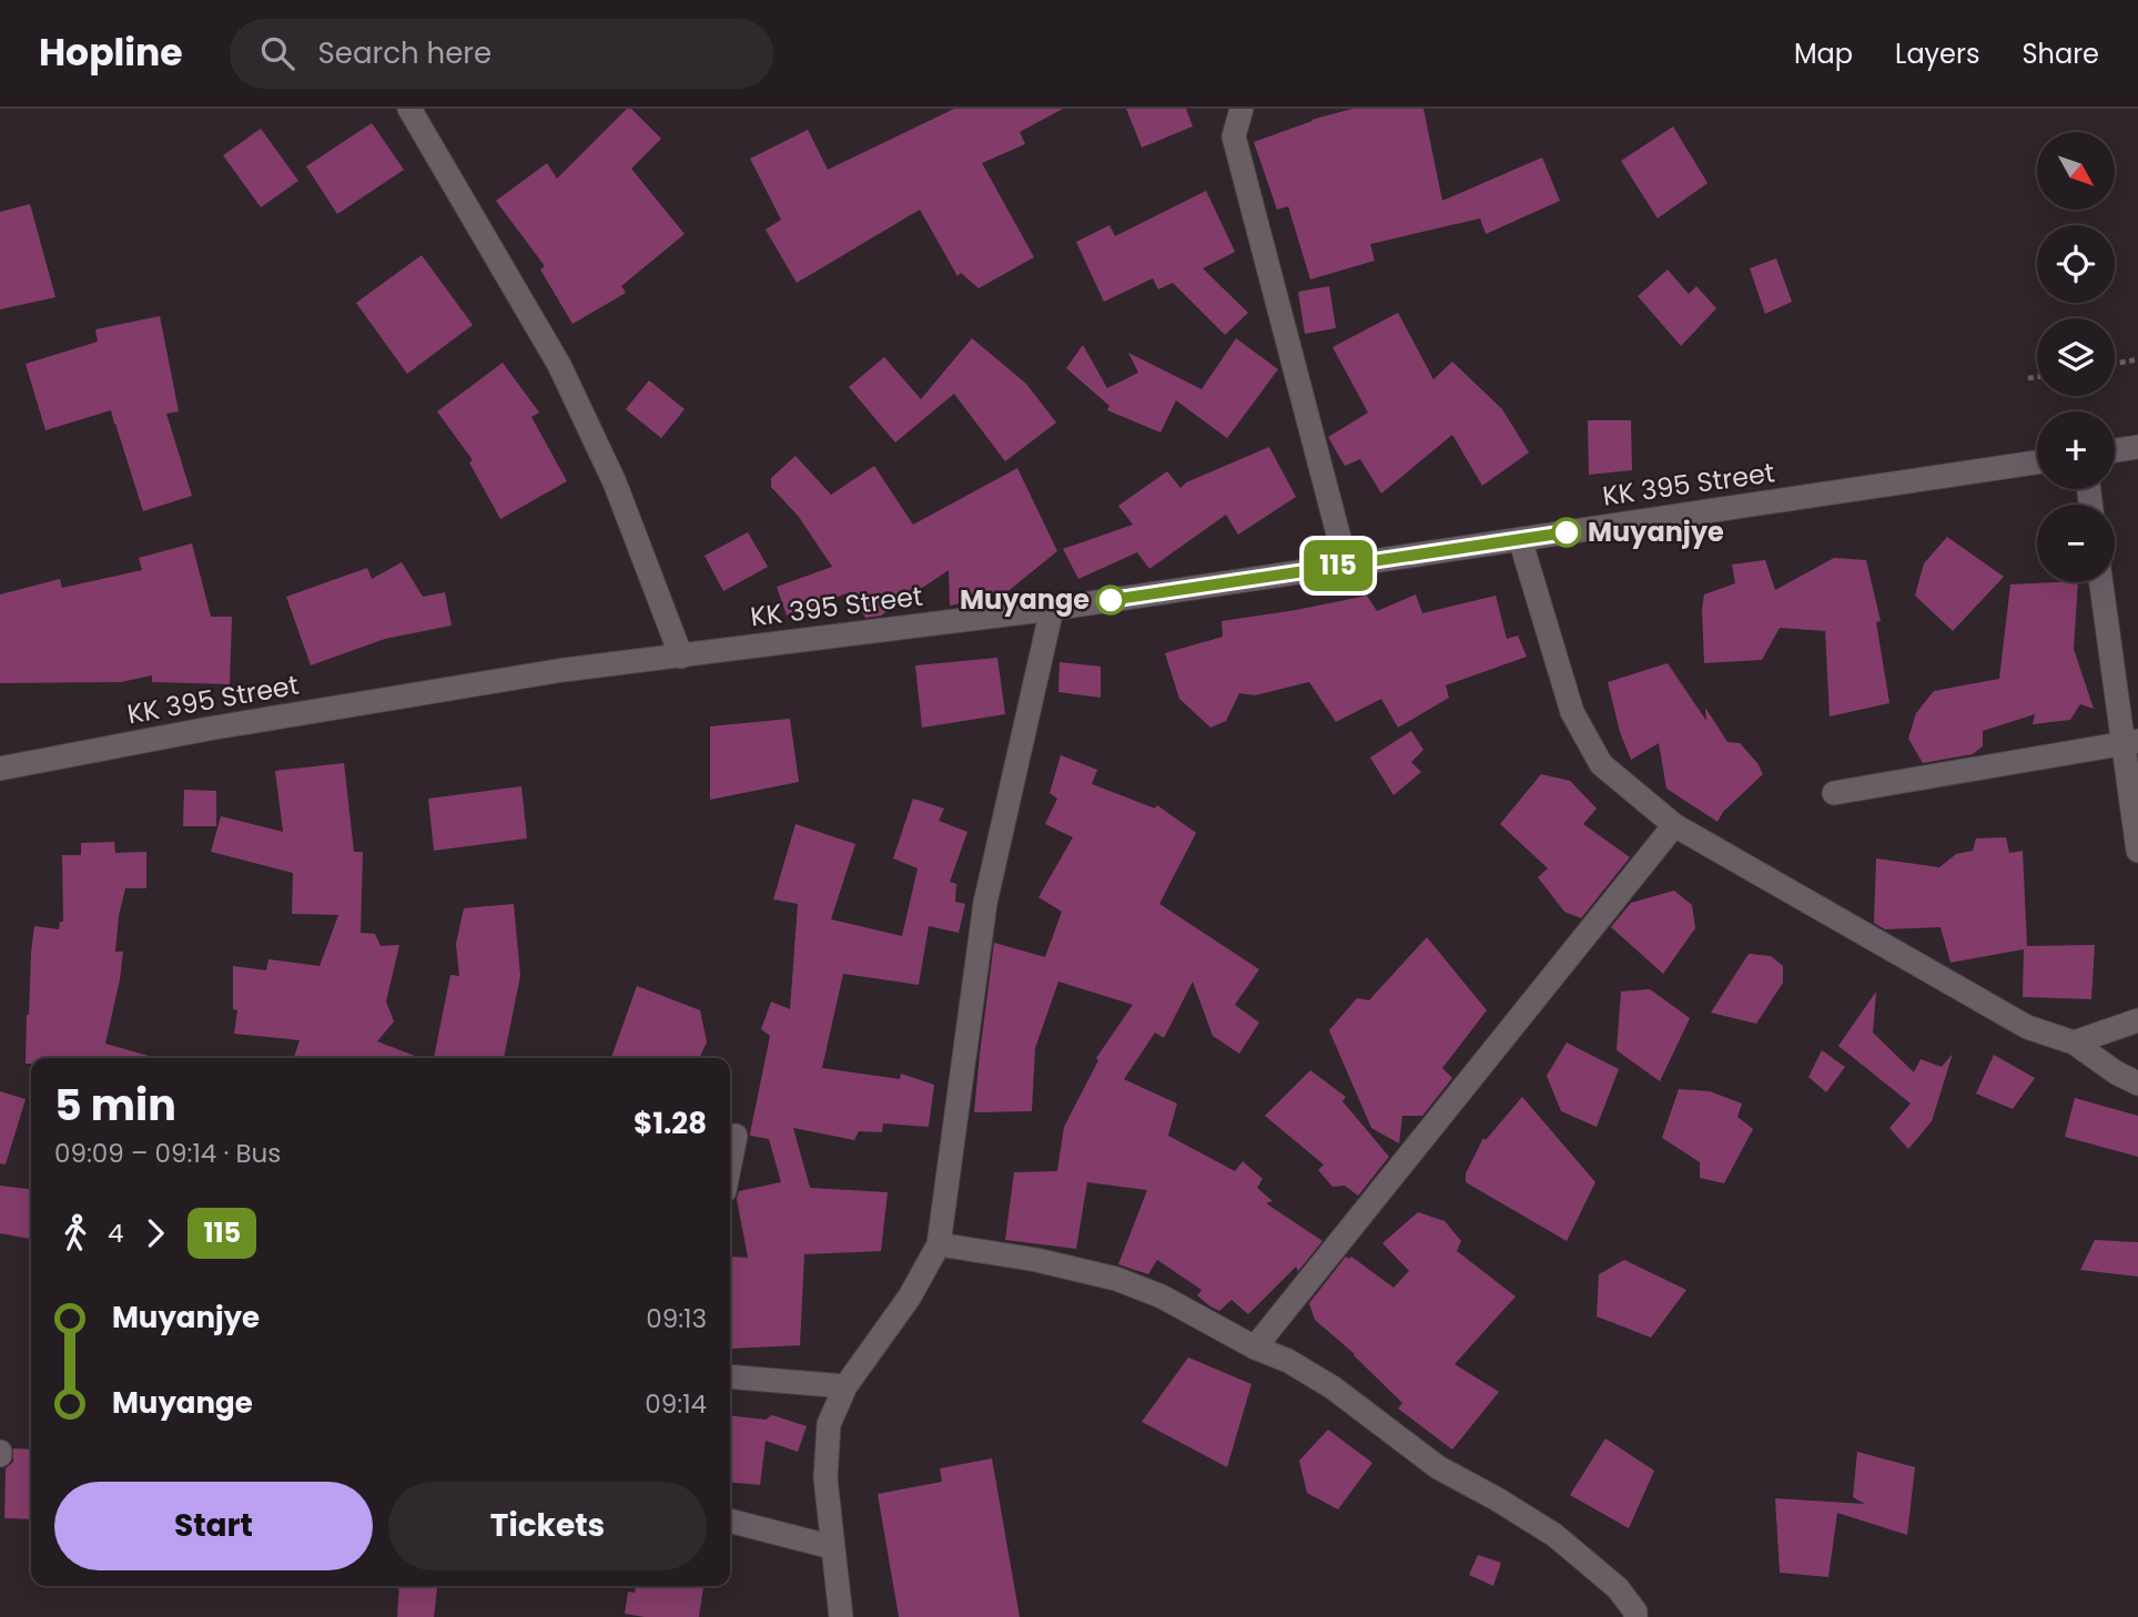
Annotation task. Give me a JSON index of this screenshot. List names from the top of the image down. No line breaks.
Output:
{"streets":{"street":["KK 395 Street"]},"places":["Muyanjye","Muyange"],"lines":["bus line 115"],"north":"bottom right","page":{"header":"Hopline","search":"Search here","nav":["Map","Layers","Share"],"on_map":"115","map_buttons":["+","−"],"heading":["5 min","09:09 – 09:14 · Bus","$1.28"],"legs":["4","115"],"list":[{"name":"Muyanjye","value":"09:13"},{"name":"Muyange","value":"09:14"}],"buttons":["Start","Tickets"]}}
